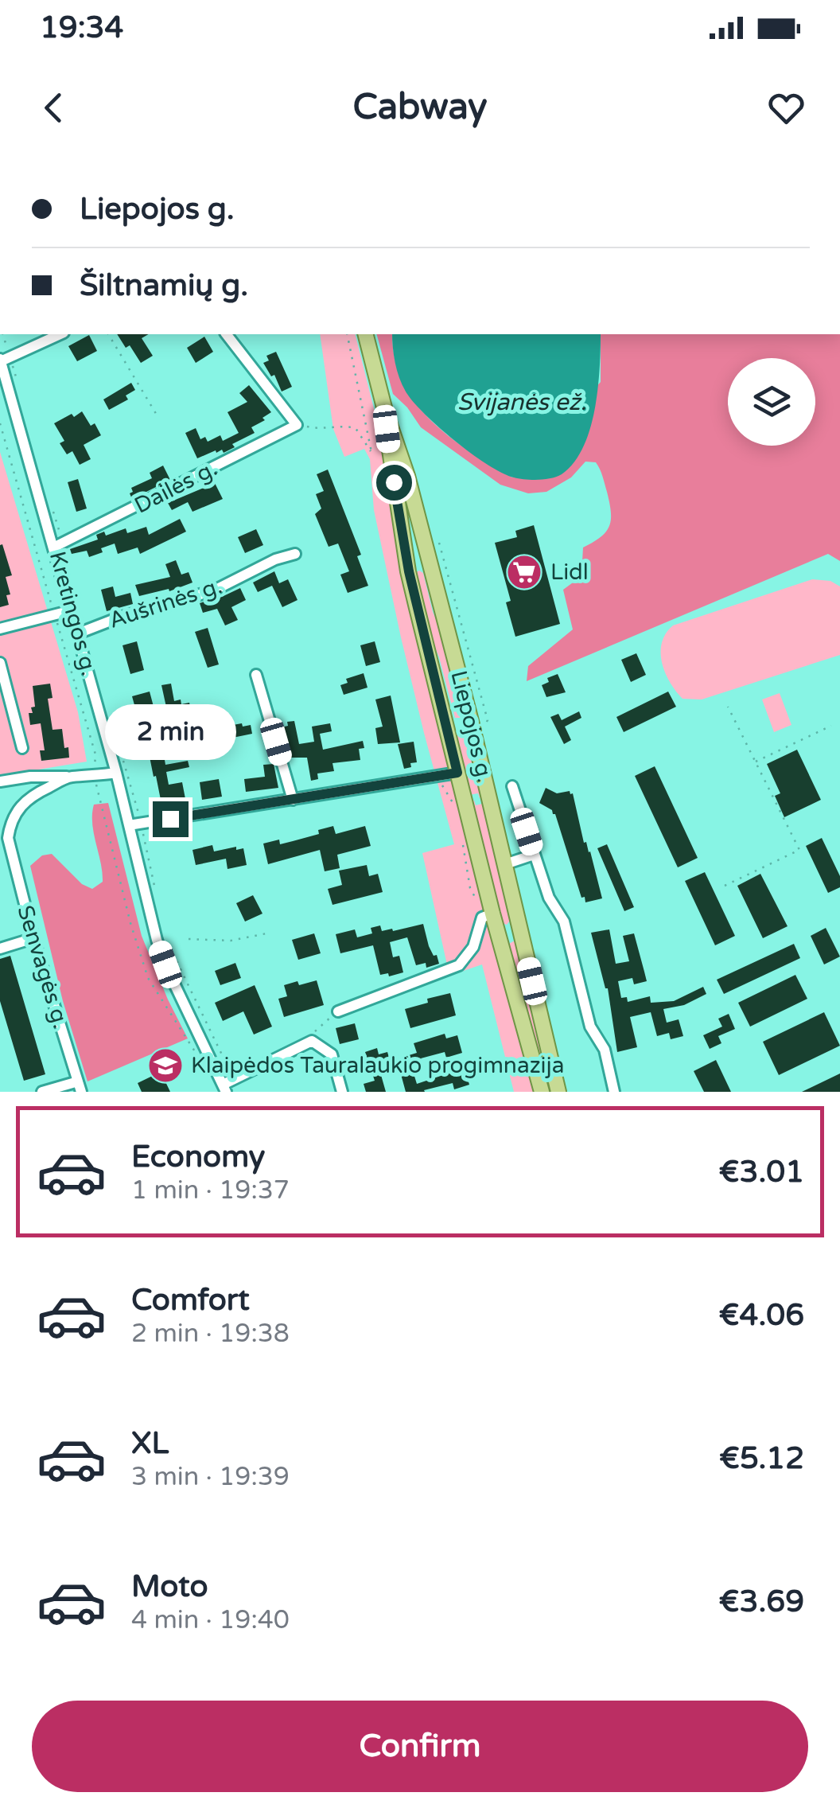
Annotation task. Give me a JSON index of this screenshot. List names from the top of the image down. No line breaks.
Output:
{"streets":{"main road":["Liepojos g."],"street":["Dailės g.","Aušrinės g.","Kretingos g.","Senvagės g."]},"crossings":[["Dailės g.","Kretingos g."],["Aušrinės g.","Kretingos g."],["Kretingos g.","Senvagės g."]],"water":["Svijanės ež."],"places":{"supermarket":["Lidl"],"school or university":["Klaipėdos Tauralaukio progimnazija"]},"page":{"status":"19:34","header":"Cabway","banner":["Liepojos g.","Šiltnamių g."],"bubble":"2 min","list":[{"name":"Economy","note":"1 min · 19:37","value":"€3.01"},{"name":"Comfort","note":"2 min · 19:38","value":"€4.06"},{"name":"XL","note":"3 min · 19:39","value":"€5.12"},{"name":"Moto","note":"4 min · 19:40","value":"€3.69"}],"buttons":"Confirm"}}
